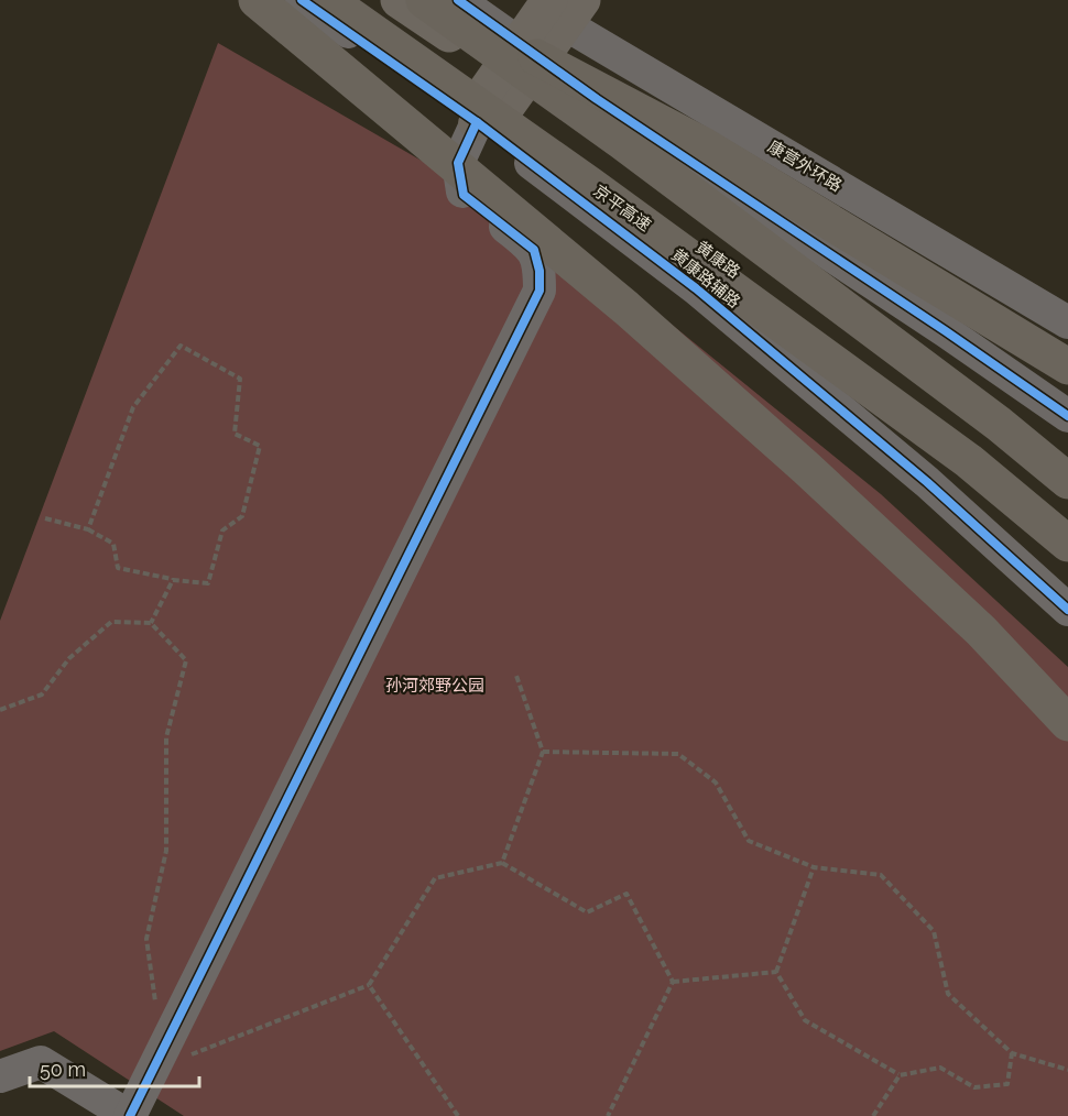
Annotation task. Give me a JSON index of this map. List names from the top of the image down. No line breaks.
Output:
{"streets":{"highway":["京平高速"],"main road":["黄康路"],"street":["康营外环路","黄康路辅路"]},"crossings":[["黄康路","黄康路辅路"]],"parks":["孙河郊野公园"],"scale_bar":"50 m"}
